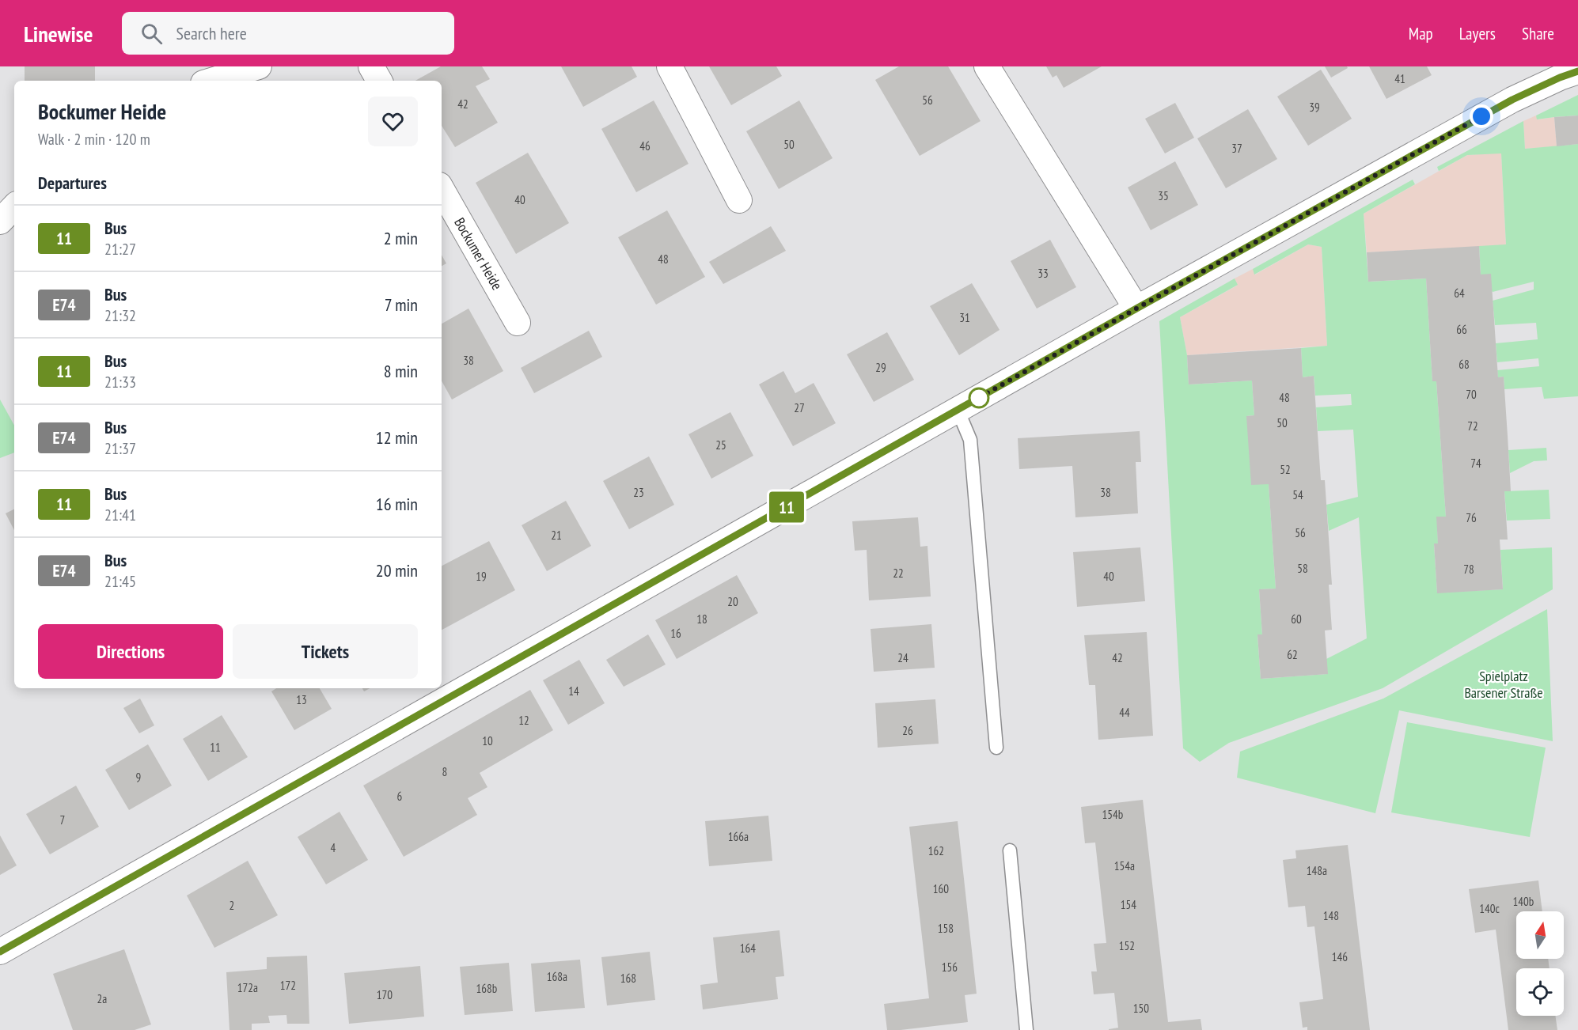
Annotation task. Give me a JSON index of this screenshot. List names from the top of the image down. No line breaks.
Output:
{"streets":{"street":["Bockumer Heide"]},"parks":["Spielplatz Barsener Straße"],"lines":["bus line 11"],"house_numbers":["41","56","42","39","50","46","37","35","40","48","33","64","31","66","38","68","29","70","48","27","50","72","25","74","52","23","38","54","76","56","21","58","78","22","19","40","20","18","60","16","62","24","42","14","13","44","12","26","10","11","8","9","6","154b","7","166a","4","162","154a","148a","160","140b","154","2","140c","148","158","152","164","146","156","168a","168","172","172a","168b","170","2a","150"],"north":"top","page":{"header":"Linewise","search":"Search here","nav":["Map","Layers","Share"],"on_map":"11","heading":[["Bockumer Heide","Walk · 2 min · 120 m"],"Departures"],"list":[{"mark":"11","name":"Bus","note":"21:27","value":"2 min"},{"mark":"E74","name":"Bus","note":"21:32","value":"7 min"},{"mark":"11","name":"Bus","note":"21:33","value":"8 min"},{"mark":"E74","name":"Bus","note":"21:37","value":"12 min"},{"mark":"11","name":"Bus","note":"21:41","value":"16 min"},{"mark":"E74","name":"Bus","note":"21:45","value":"20 min"}],"buttons":["Directions","Tickets"]}}
